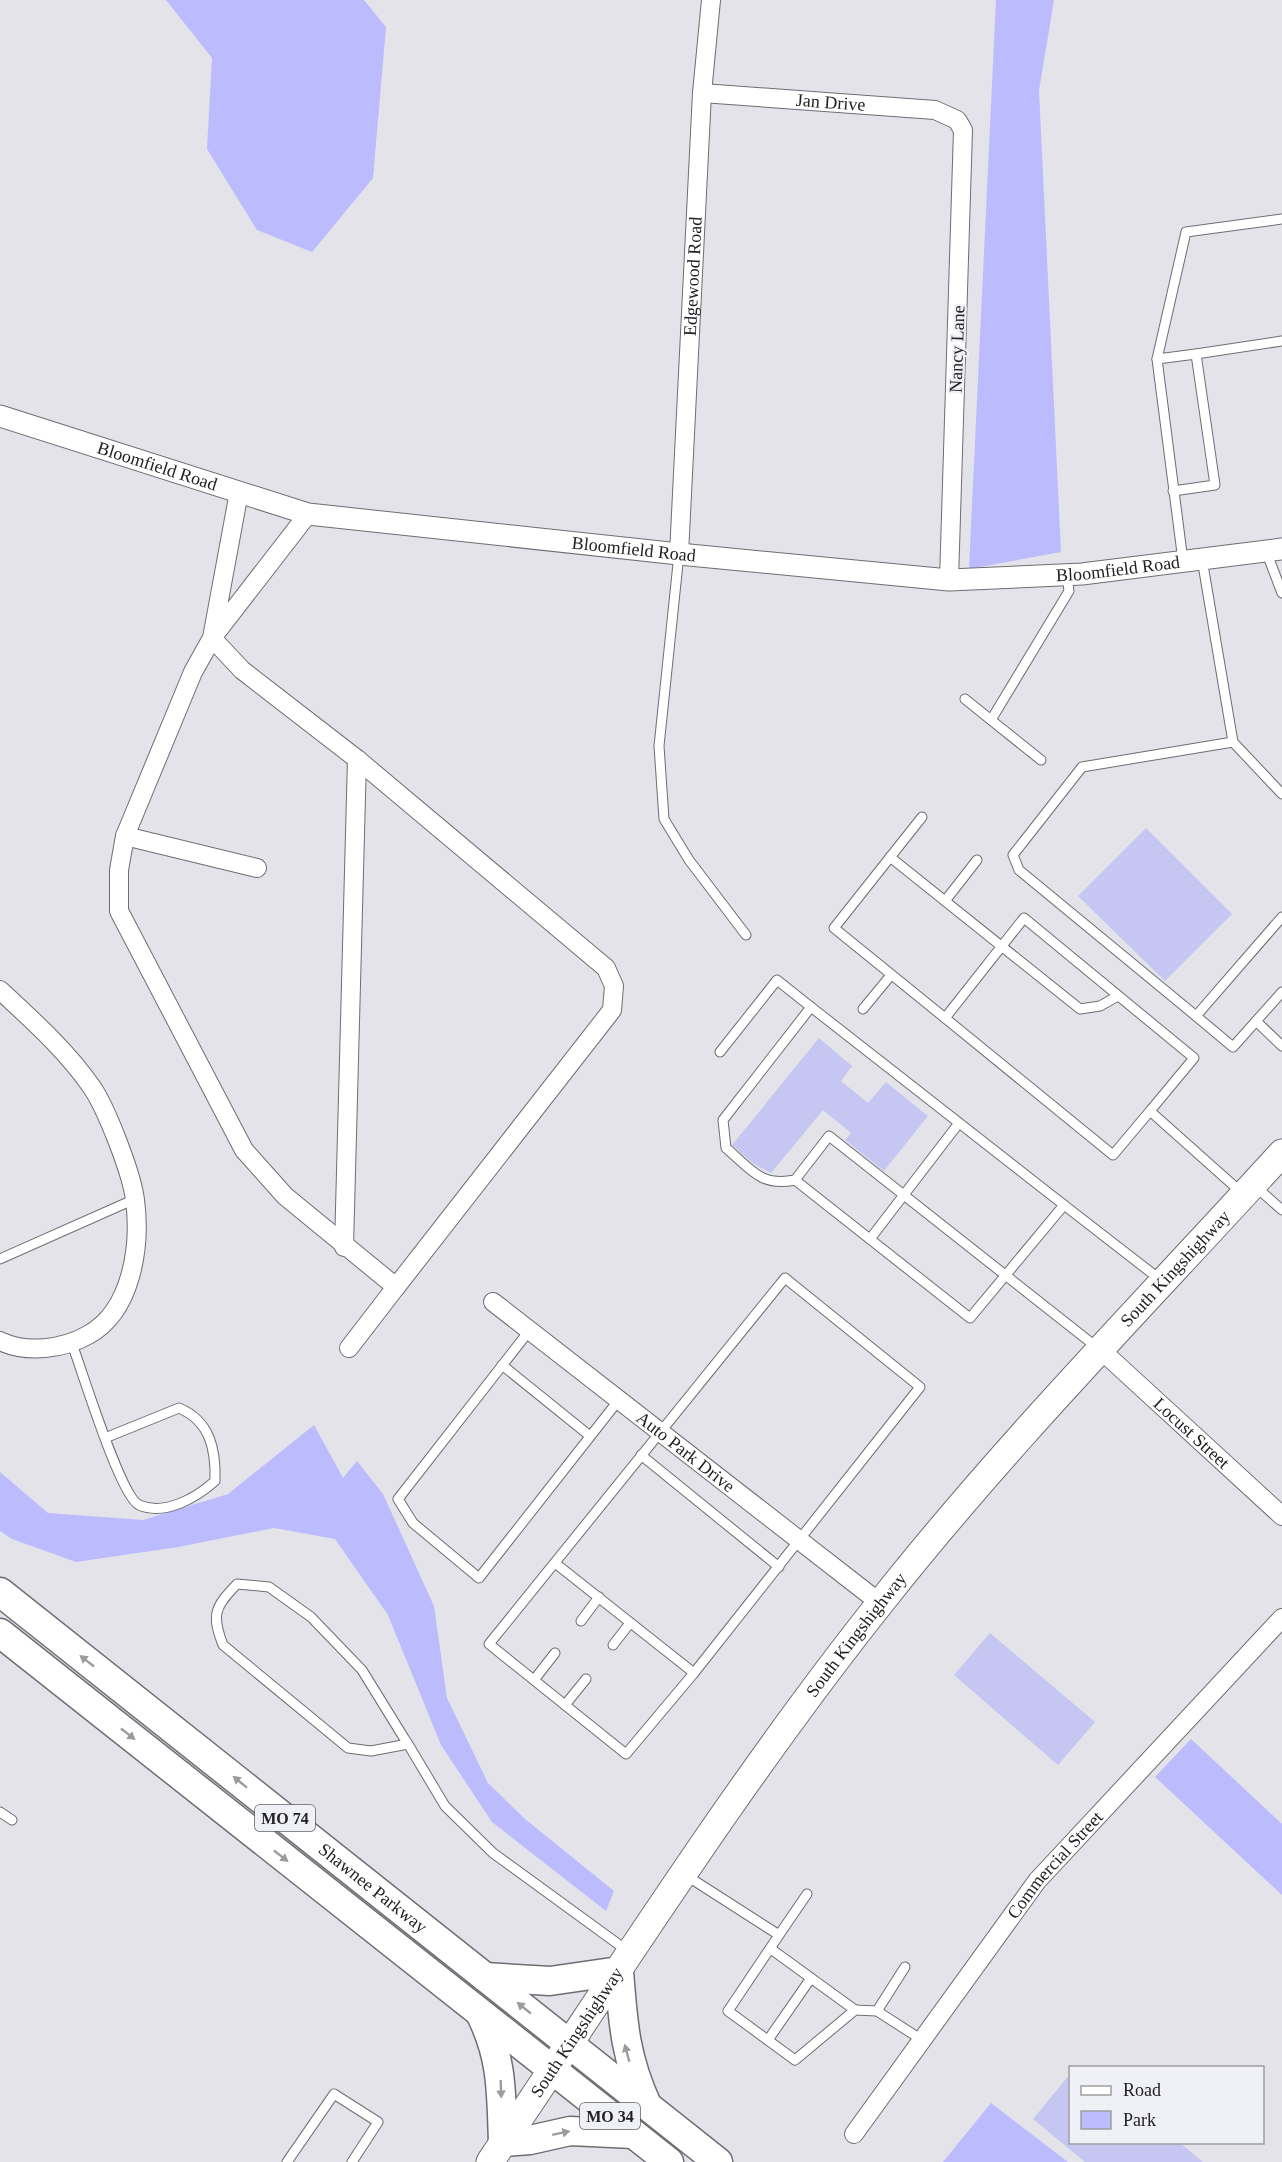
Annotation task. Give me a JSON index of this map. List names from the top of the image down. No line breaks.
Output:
{"streets":{"highway":["MO 74","Shawnee Parkway","MO 34"],"main road":["South Kingshighway"],"street":["Jan Drive","Edgewood Road","Nancy Lane","Bloomfield Road","Locust Street","Auto Park Drive","Commercial Street"]},"crossings":[["Jan Drive","Edgewood Road"],["Jan Drive","Nancy Lane"],["Edgewood Road","Bloomfield Road"],["Nancy Lane","Bloomfield Road"],["South Kingshighway","Locust Street"],["South Kingshighway","Auto Park Drive"],["South Kingshighway","Shawnee Parkway"],["South Kingshighway","MO 34"],["Shawnee Parkway","MO 34"]],"legend":["Road","Park"]}
